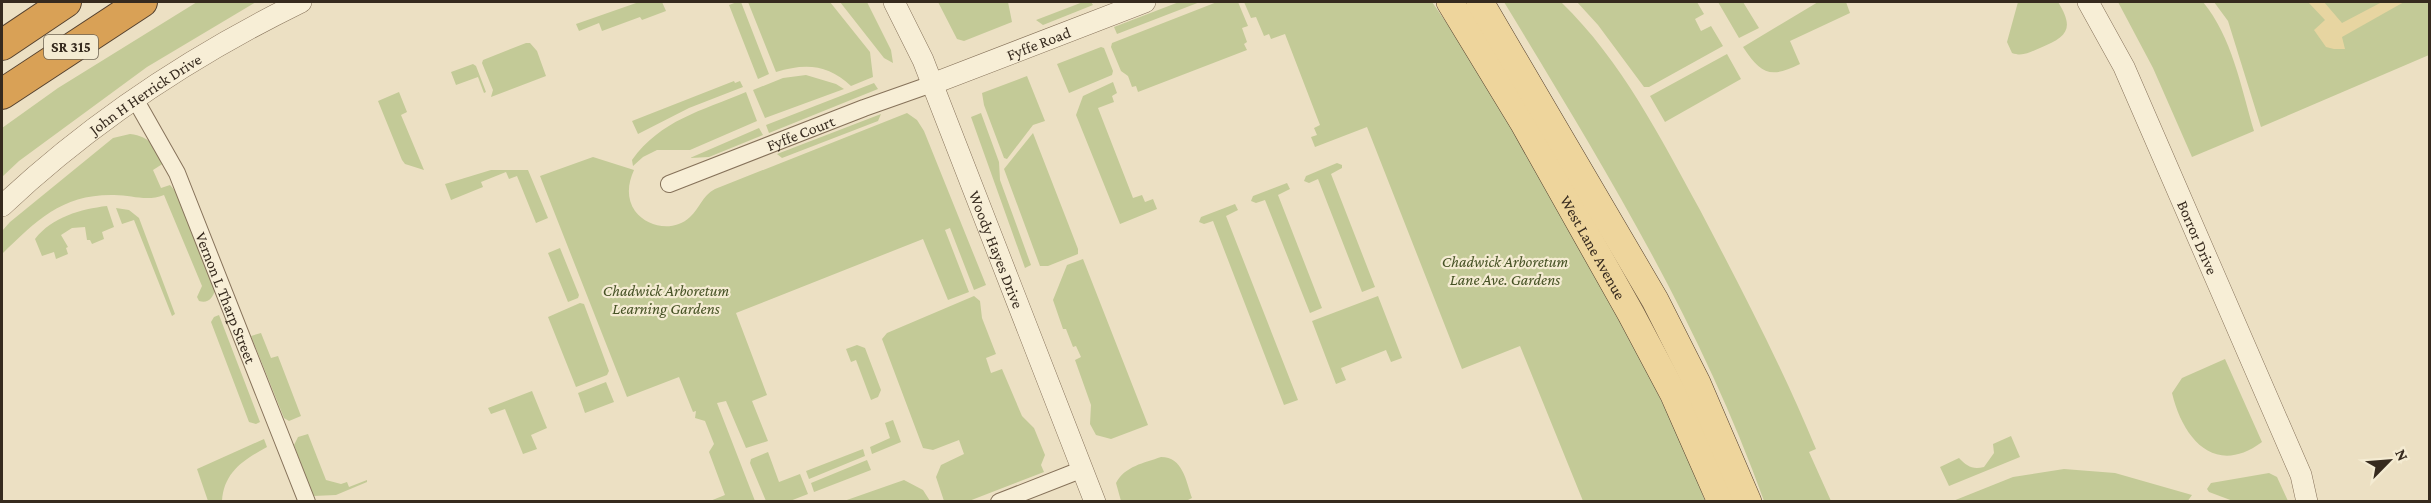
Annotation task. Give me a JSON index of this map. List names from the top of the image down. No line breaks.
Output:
{"streets":{"highway":["SR 315"],"main road":["West Lane Avenue"],"street":["Fyffe Road","John H Herrick Drive","Fyffe Court","Borror Drive","Woody Hayes Drive","Vernon L Tharp Street"]},"crossings":[["Fyffe Road","Fyffe Court"],["Fyffe Road","Woody Hayes Drive"],["John H Herrick Drive","Vernon L Tharp Street"],["Fyffe Court","Woody Hayes Drive"]],"parks":["Chadwick Arboretum Lane Ave. Gardens","Chadwick Arboretum Learning Gardens"],"north":"top right"}
